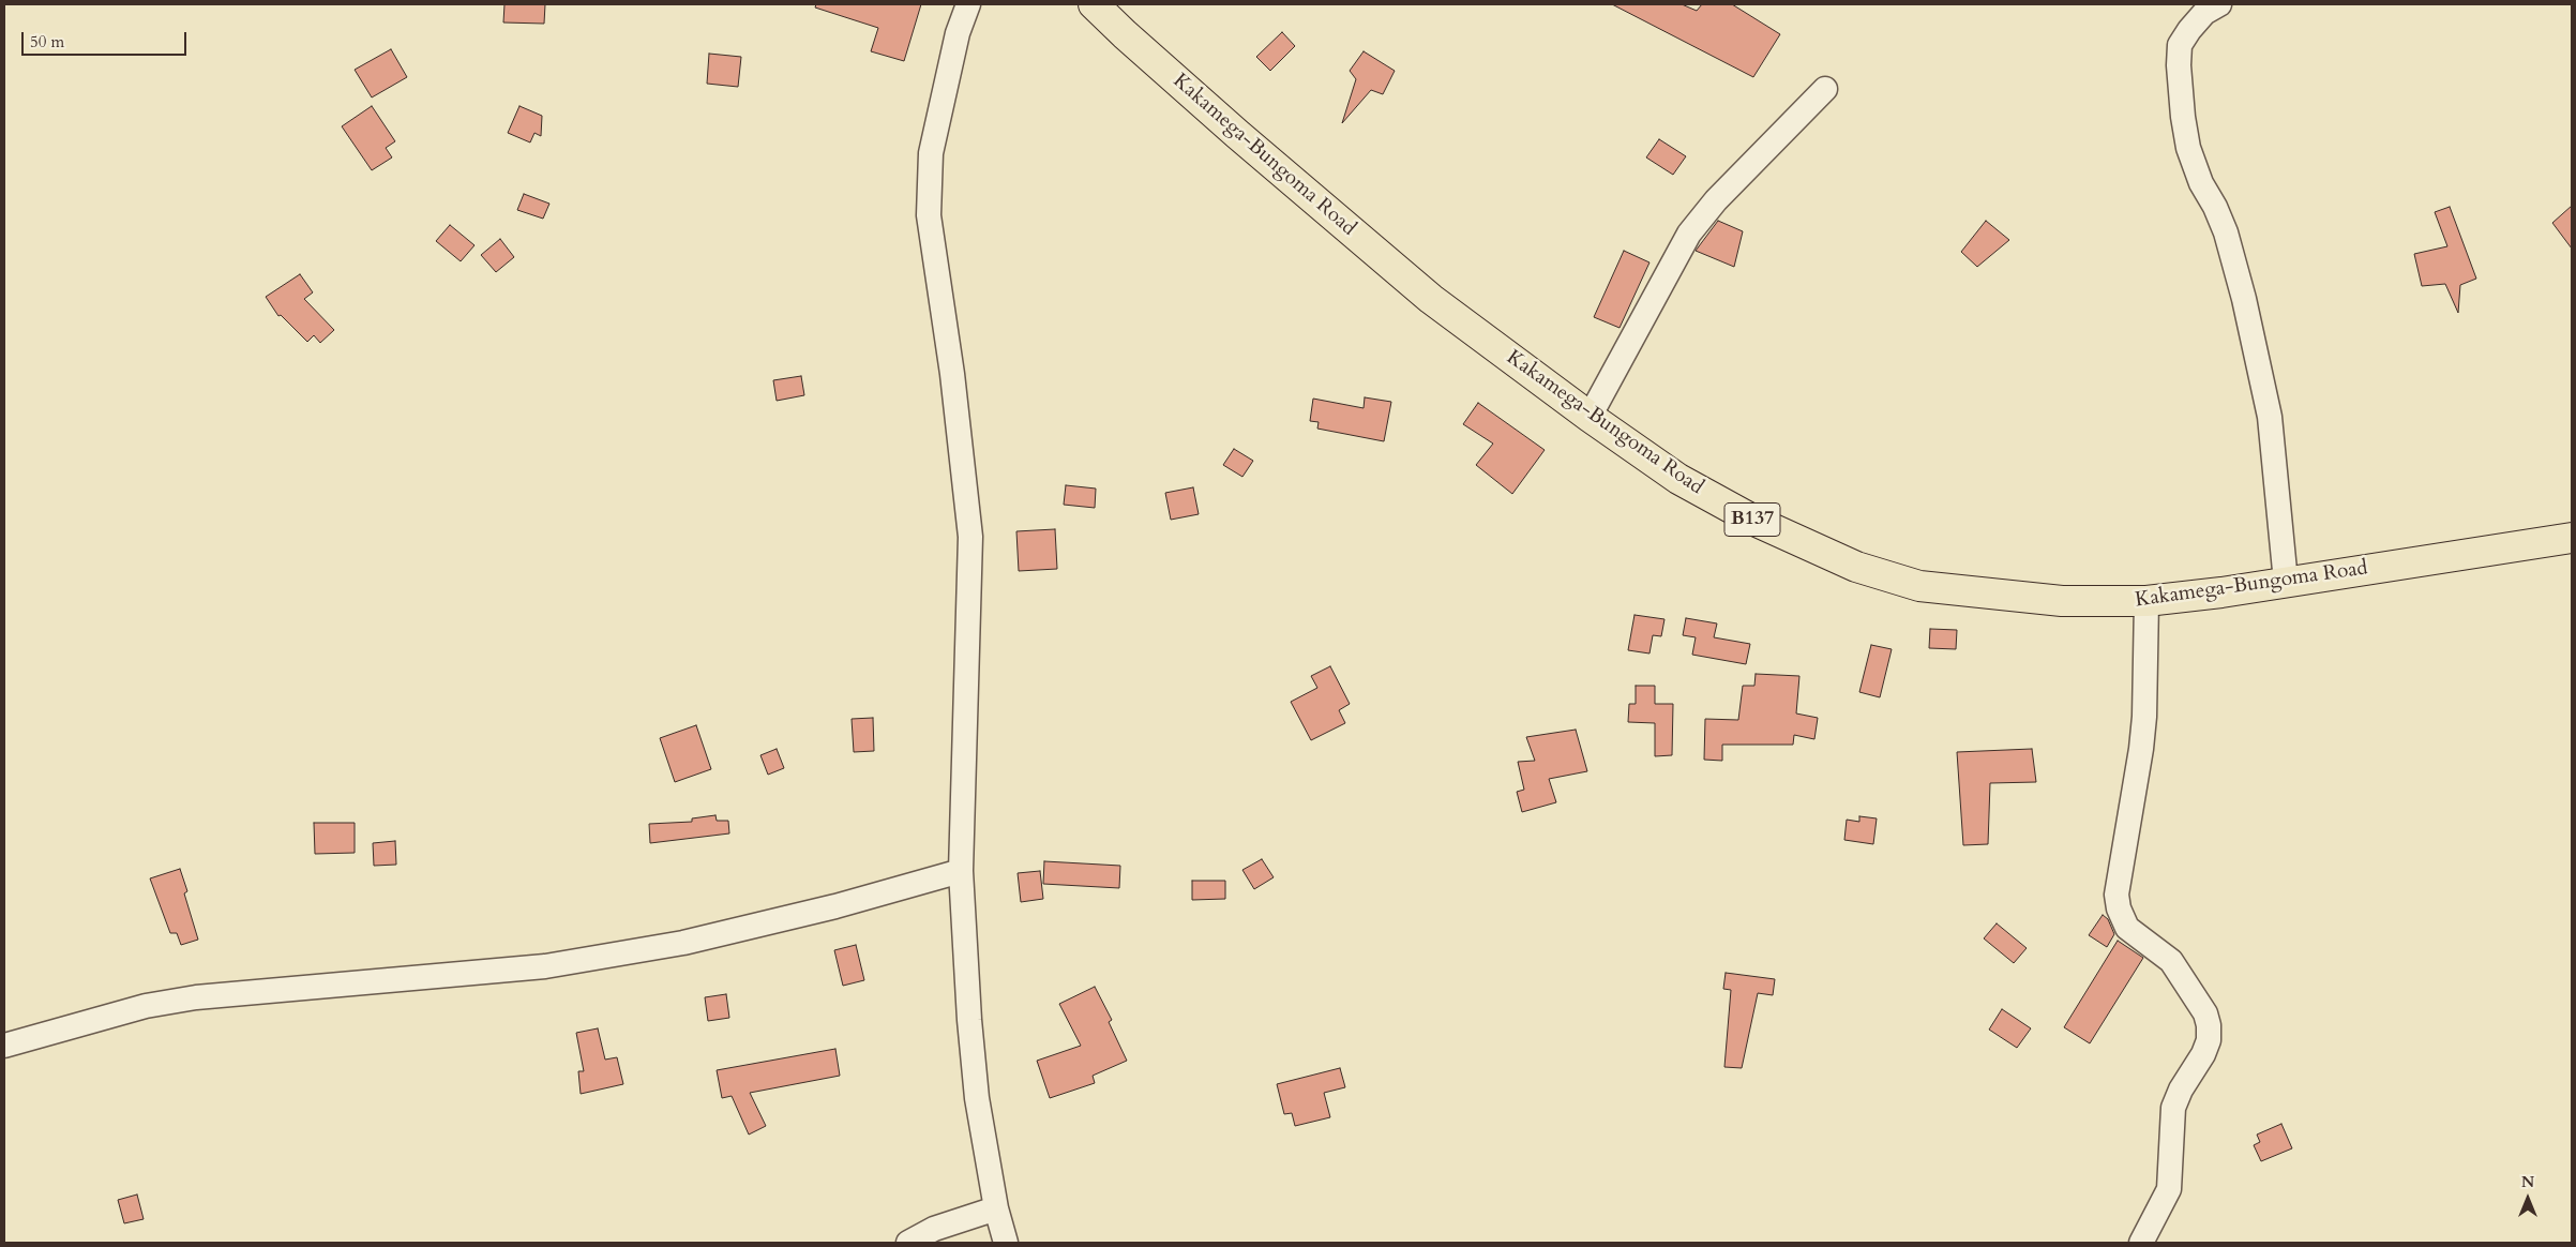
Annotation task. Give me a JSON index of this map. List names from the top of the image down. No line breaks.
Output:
{"streets":{"main road":["Kakamega-Bungoma Road","B137"]},"scale_bar":"50 m","north":"top"}
